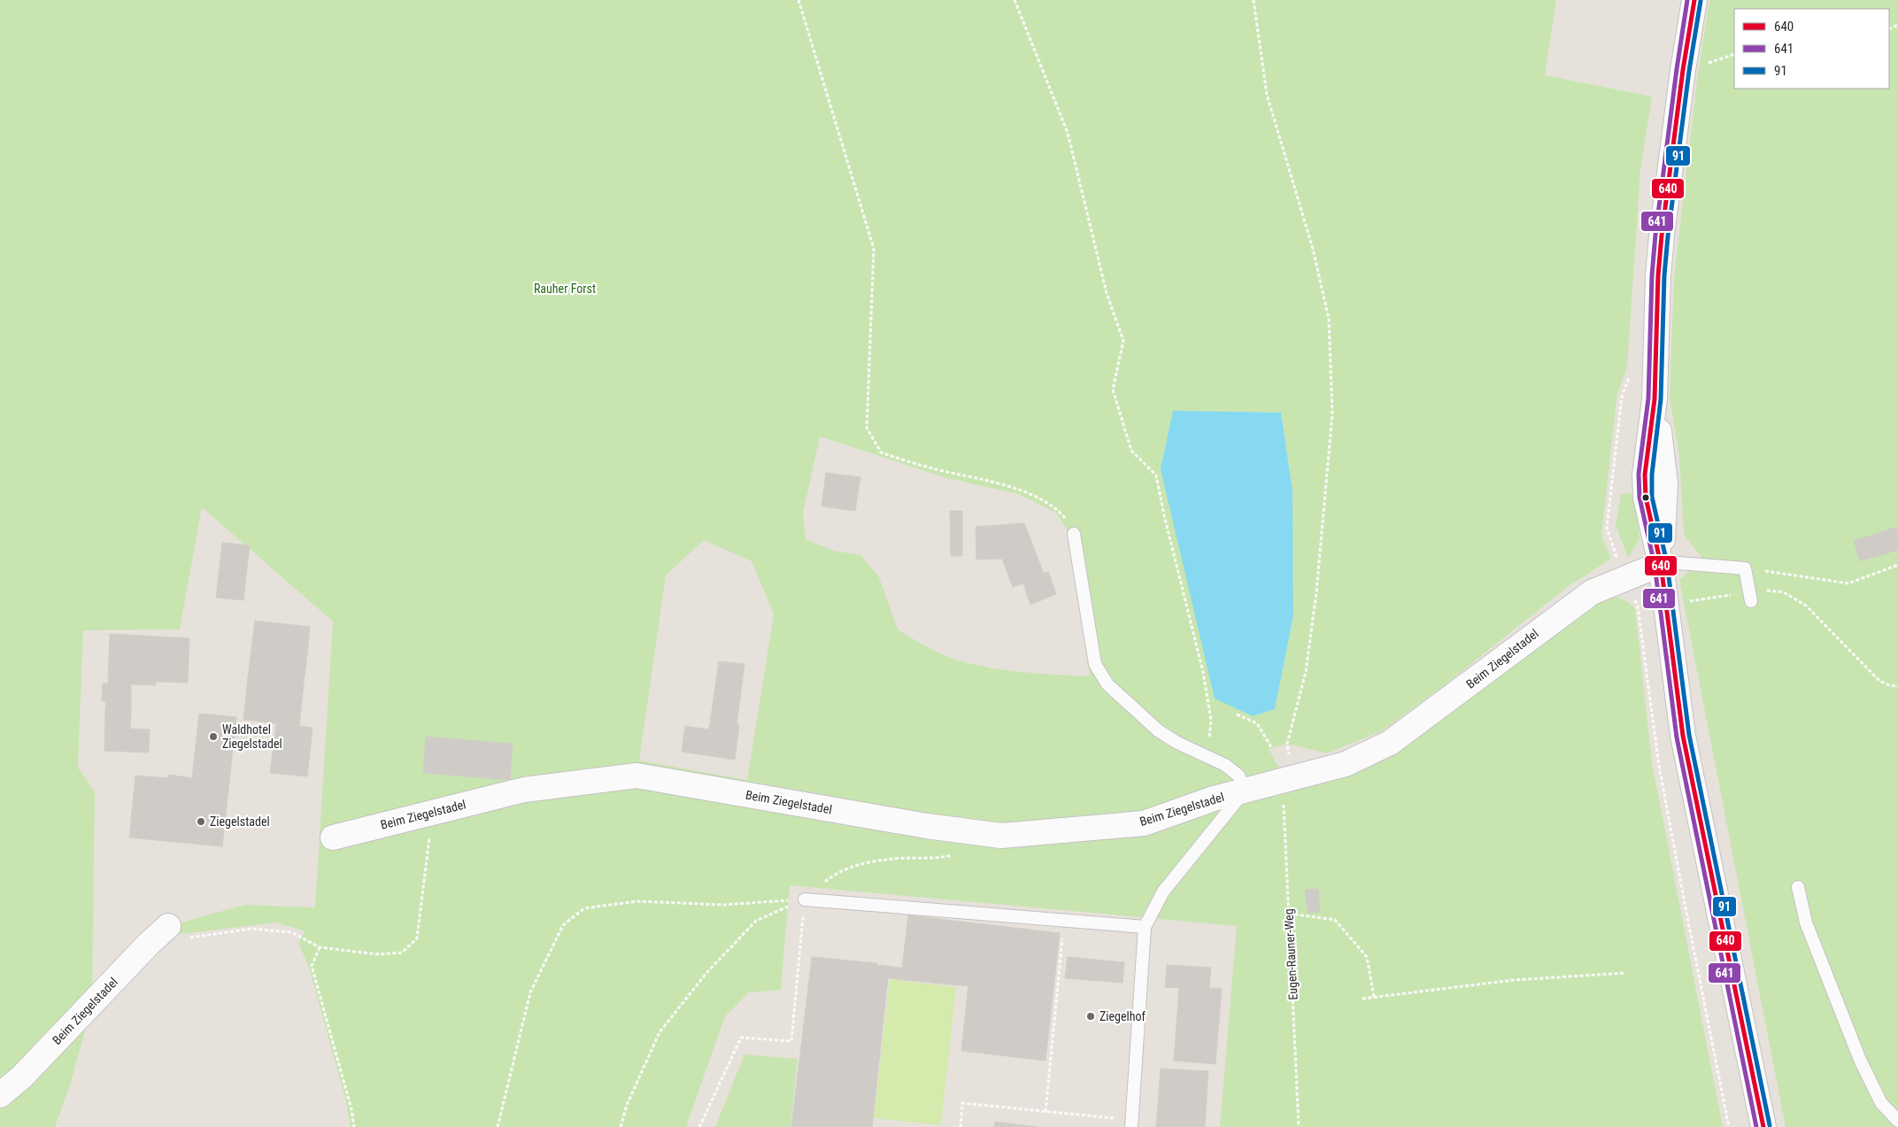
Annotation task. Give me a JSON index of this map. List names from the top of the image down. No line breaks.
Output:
{"streets":{"street":["Beim Ziegelstadel"],"path":["Eugen-Rauner-Weg"]},"crossings":[["Beim Ziegelstadel","Eugen-Rauner-Weg"]],"parks":["Rauher Forst"],"places":["Waldhotel Ziegelstadel","Ziegelstadel","Ziegelhof"],"lines":["transit line 640","transit line 641","transit line 91"],"legend":["640","641","91"]}
